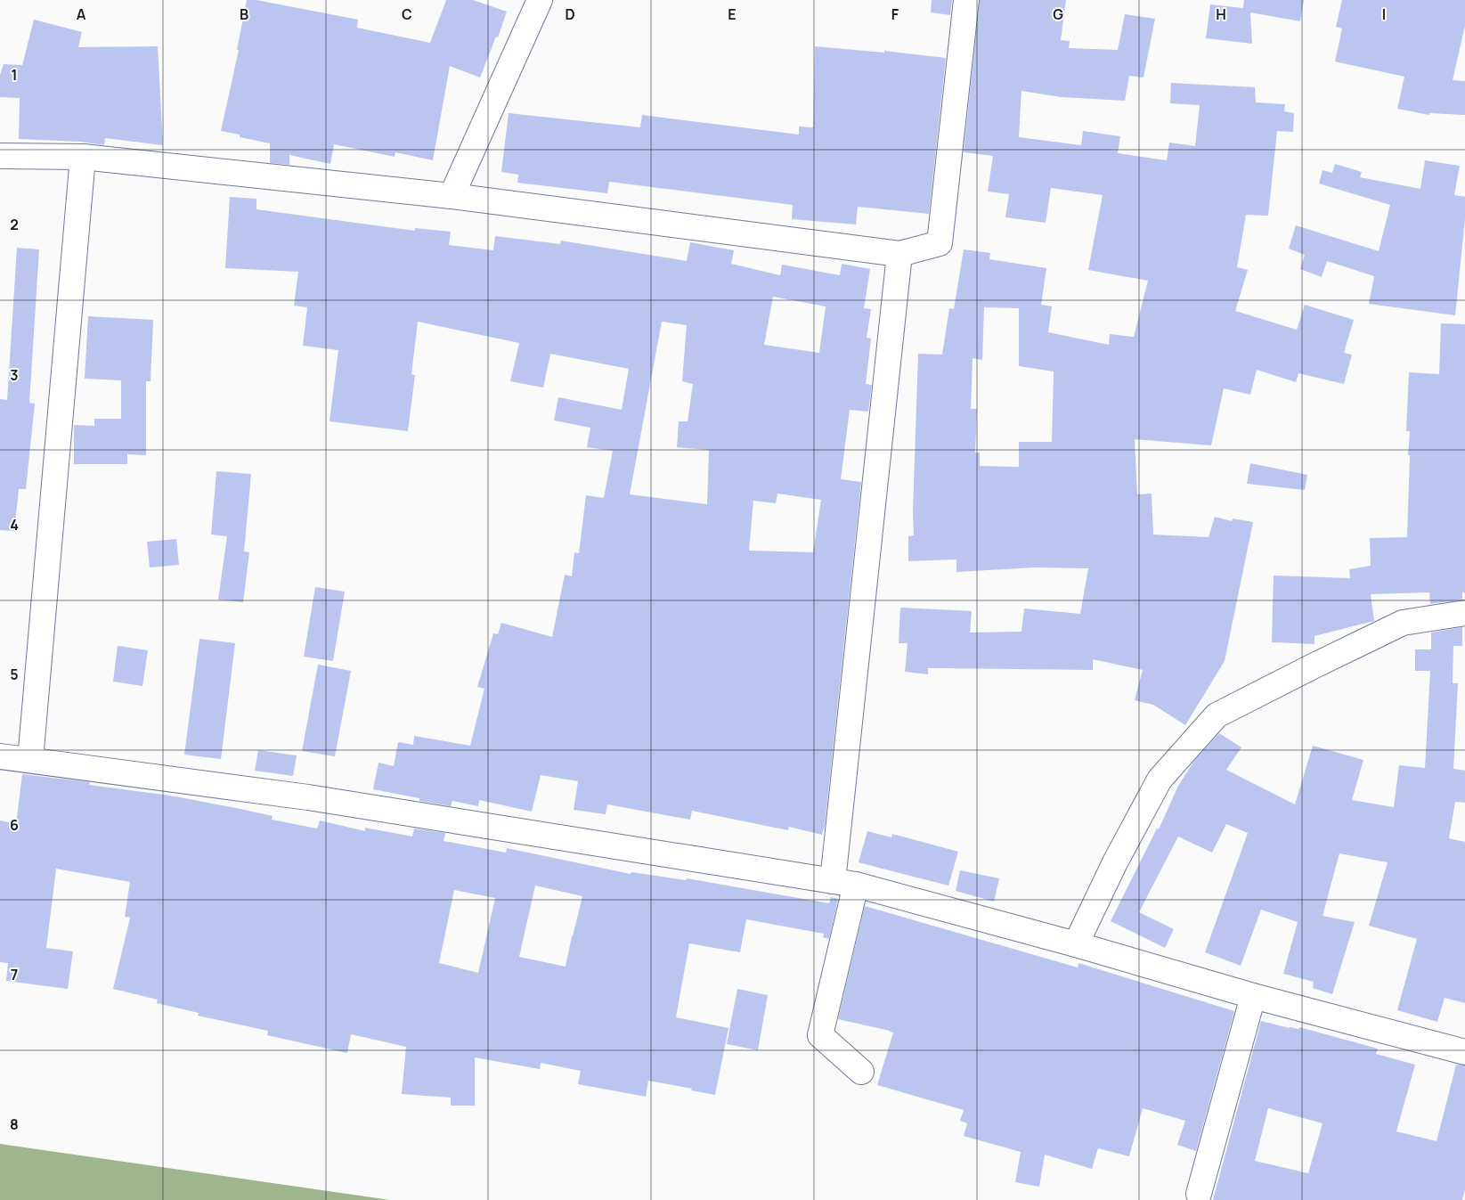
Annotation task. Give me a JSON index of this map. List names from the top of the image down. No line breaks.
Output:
{"grid":{"columns":["A","B","C","D","E","F","G","H","I"],"rows":["1","2","3","4","5","6","7","8"]}}
